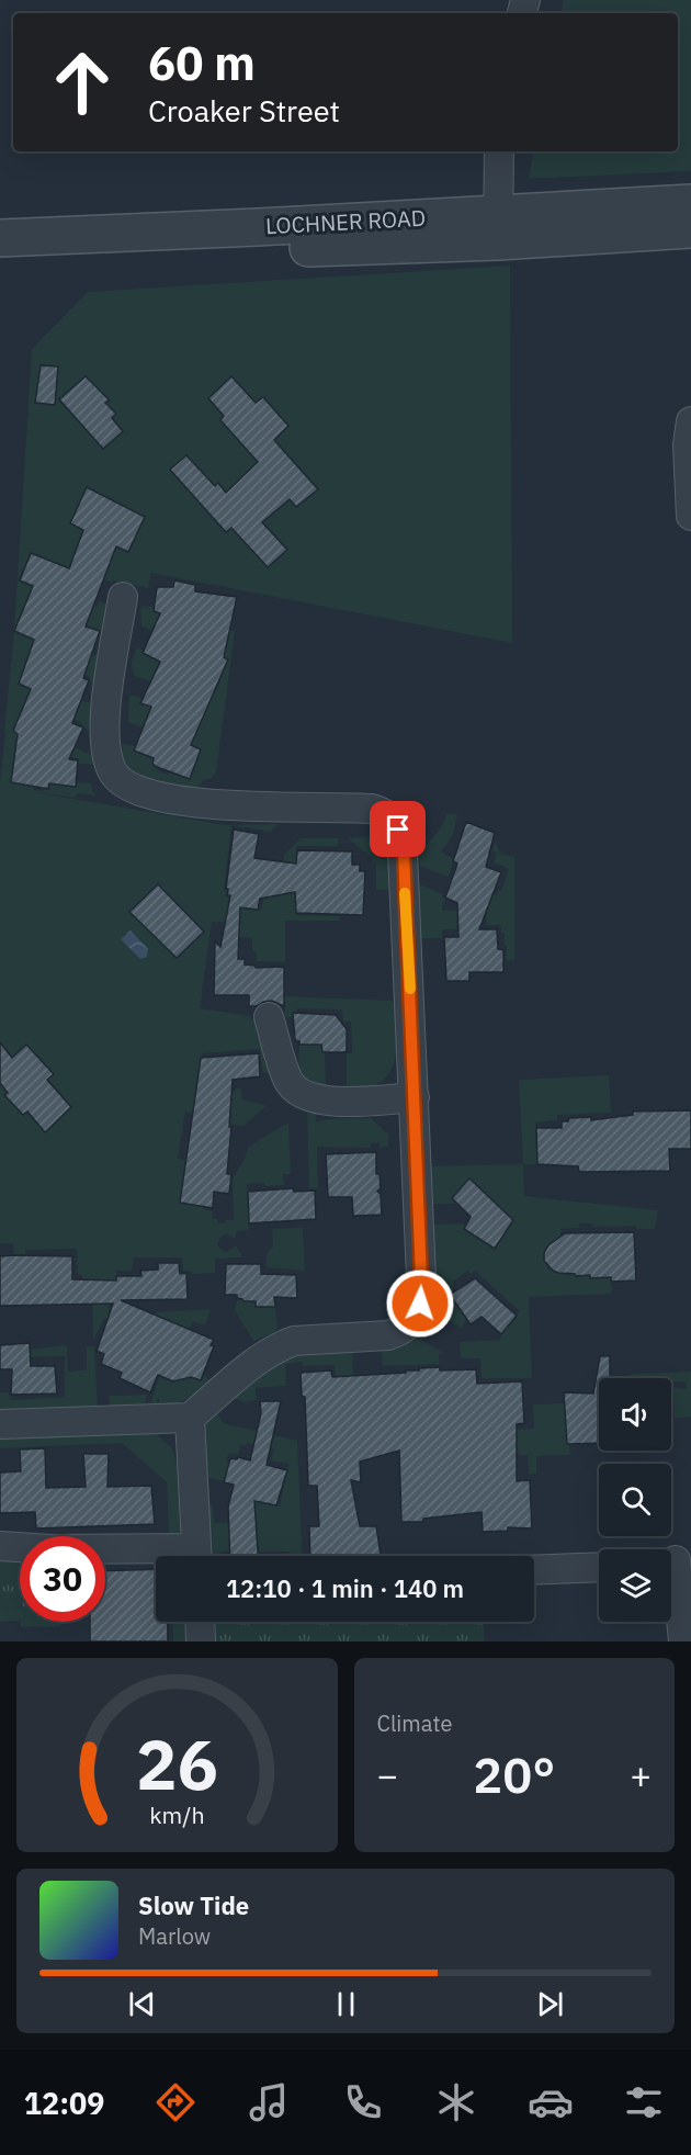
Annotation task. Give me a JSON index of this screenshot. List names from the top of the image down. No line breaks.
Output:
{"streets":{"street":["LOCHNER ROAD"]},"page":{"turn":["60 m","Croaker Street"],"limit":"30","trip":"12:10 · 1 min · 140 m","tile":"Climate","heat":["−","20°","+"],"song":["Slow Tide","Marlow"],"tabs":"12:09","gauge":["26","km/h"]}}
